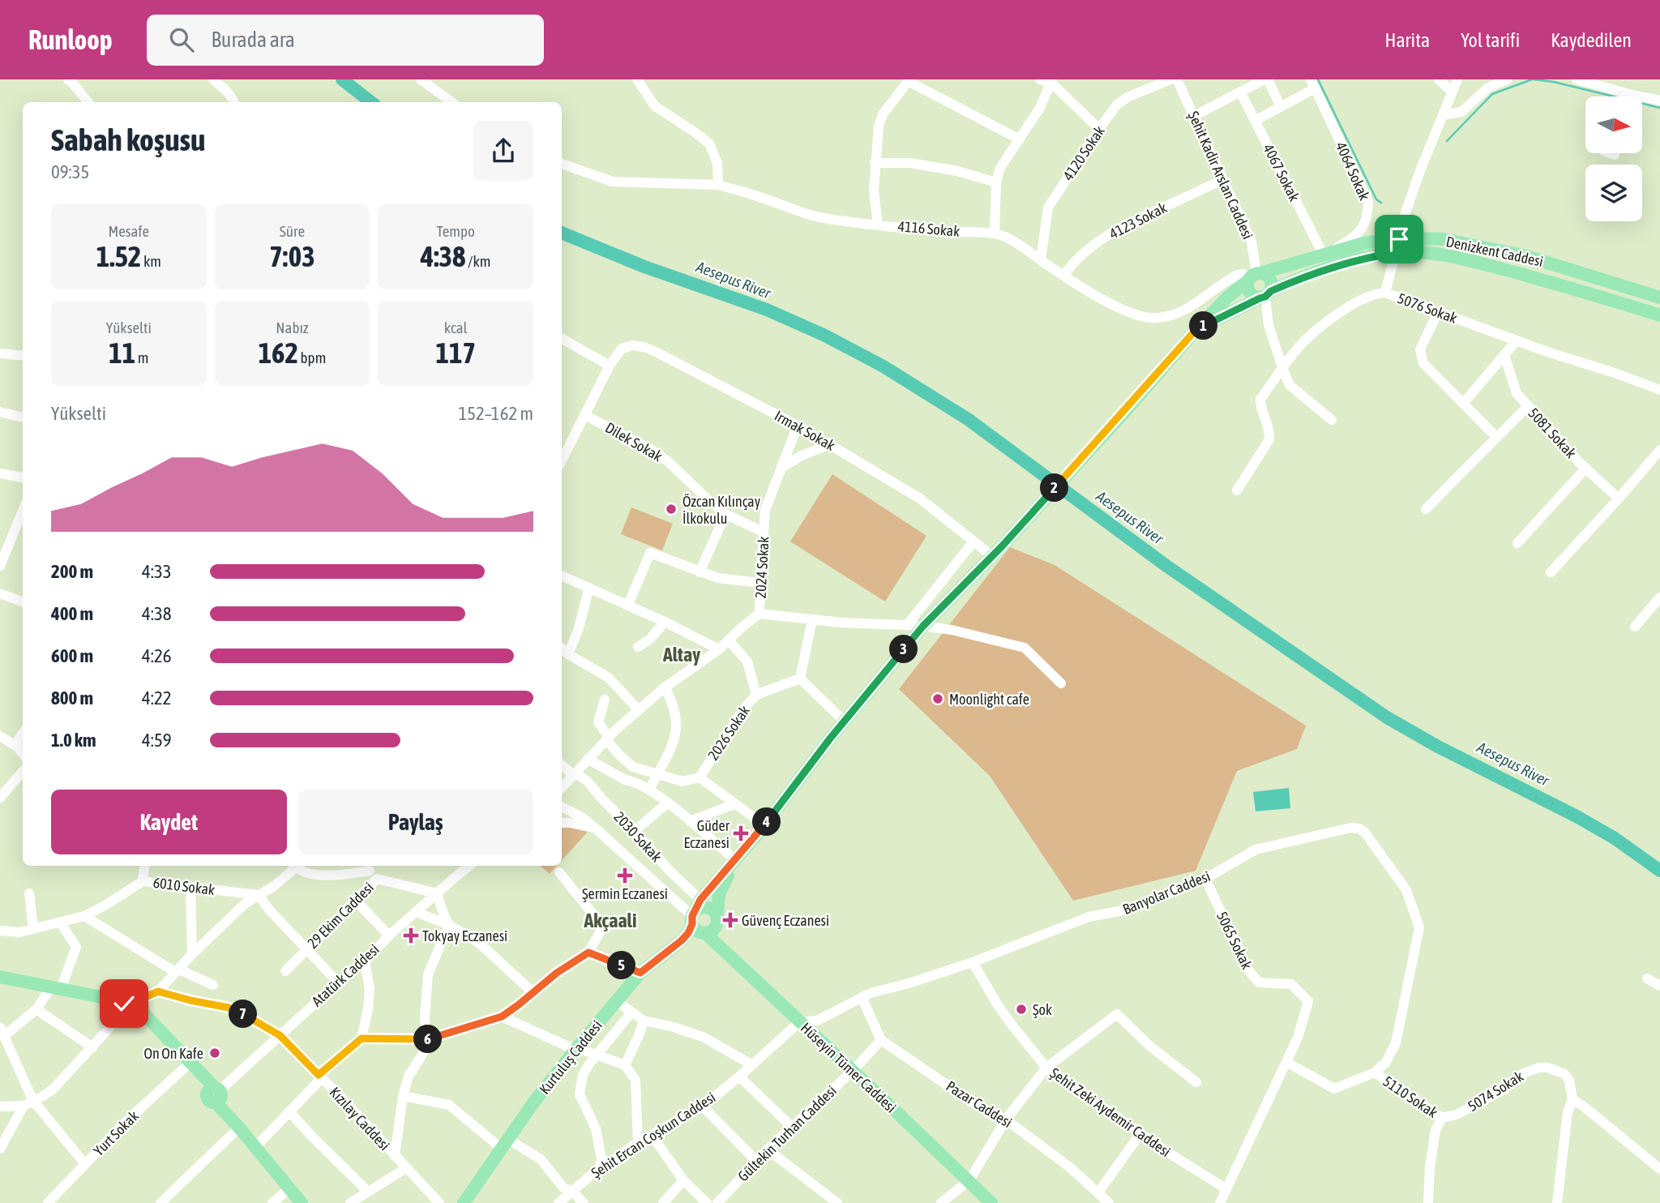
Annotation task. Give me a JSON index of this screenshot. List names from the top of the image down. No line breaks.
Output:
{"streets":{"main road":["Denizkent Caddesi","Kurtuluş Caddesi","Hüseyin Tümer Caddesi"],"street":["4120 Sokak","4064 Sokak","4067 Sokak","Şehit Kadir Arslan Caddesi","4123 Sokak","4116 Sokak","5076 Sokak","Irmak Sokak","5081 Sokak","Dilek Sokak","2024 Sokak","2026 Sokak","2030 Sokak","6010 Sokak","Banyolar Caddesi","29 Ekim Caddesi","5065 Sokak","Atatürk Caddesi","5074 Sokak","5110 Sokak","Pazar Caddesi","Şehit Zeki Aydemir Caddesi","Kızılay Caddesi","Yurt Sokak","Gültekin Turhan Caddesi","Şehit Ercan Coşkun Caddesi"]},"crossings":[["4120 Sokak","4116 Sokak"],["4064 Sokak","4067 Sokak"],["4064 Sokak","Denizkent Caddesi"],["4067 Sokak","Denizkent Caddesi"],["Şehit Kadir Arslan Caddesi","4123 Sokak"],["Şehit Kadir Arslan Caddesi","4116 Sokak"],["Şehit Kadir Arslan Caddesi","Denizkent Caddesi"],["4123 Sokak","4116 Sokak"],["4116 Sokak","Denizkent Caddesi"],["Irmak Sokak","Dilek Sokak"],["Irmak Sokak","2024 Sokak"],["Dilek Sokak","2024 Sokak"],["2030 Sokak","Kurtuluş Caddesi"],["2030 Sokak","Hüseyin Tümer Caddesi"],["Banyolar Caddesi","5065 Sokak"],["Banyolar Caddesi","Hüseyin Tümer Caddesi"],["Banyolar Caddesi","5110 Sokak"],["Banyolar Caddesi","Şehit Zeki Aydemir Caddesi"],["Banyolar Caddesi","Şehit Ercan Coşkun Caddesi"],["29 Ekim Caddesi","Atatürk Caddesi"],["5065 Sokak","5110 Sokak"],["Atatürk Caddesi","Kızılay Caddesi"],["Kurtuluş Caddesi","Hüseyin Tümer Caddesi"],["Hüseyin Tümer Caddesi","Gültekin Turhan Caddesi"],["Hüseyin Tümer Caddesi","Şehit Ercan Coşkun Caddesi"],["5074 Sokak","5110 Sokak"],["Pazar Caddesi","Gültekin Turhan Caddesi"]],"districts":["Altay","Akçaali"],"water":["Aesepus River"],"places":{"other":["Özcan Kılınçay İlkokulu","Moonlight cafe","Şok","On On Kafe"],"health":["Güder Eczanesi","Şermin Eczanesi","Güvenç Eczanesi","Tokyay Eczanesi"]},"north":"right","page":{"header":"Runloop","search":"Burada ara","nav":["Harita","Yol tarifi","Kaydedilen"],"heading":["Sabah koşusu","09:35"],"stats":[["Mesafe","1.52 km"],["Süre","7:03"],["Tempo","4:38 /km"],["Yükselti","11 m"],["Nabız","162 bpm"],["kcal","117"]],"pins":["1","2","3","4","5","7","6"],"chart":["Yükselti","152–162 m"],"list":[{"name":"200 m","note":"4:33"},{"name":"400 m","note":"4:38"},{"name":"600 m","note":"4:26"},{"name":"800 m","note":"4:22"},{"name":"1.0 km","note":"4:59"}],"buttons":["Kaydet","Paylaş"]}}
